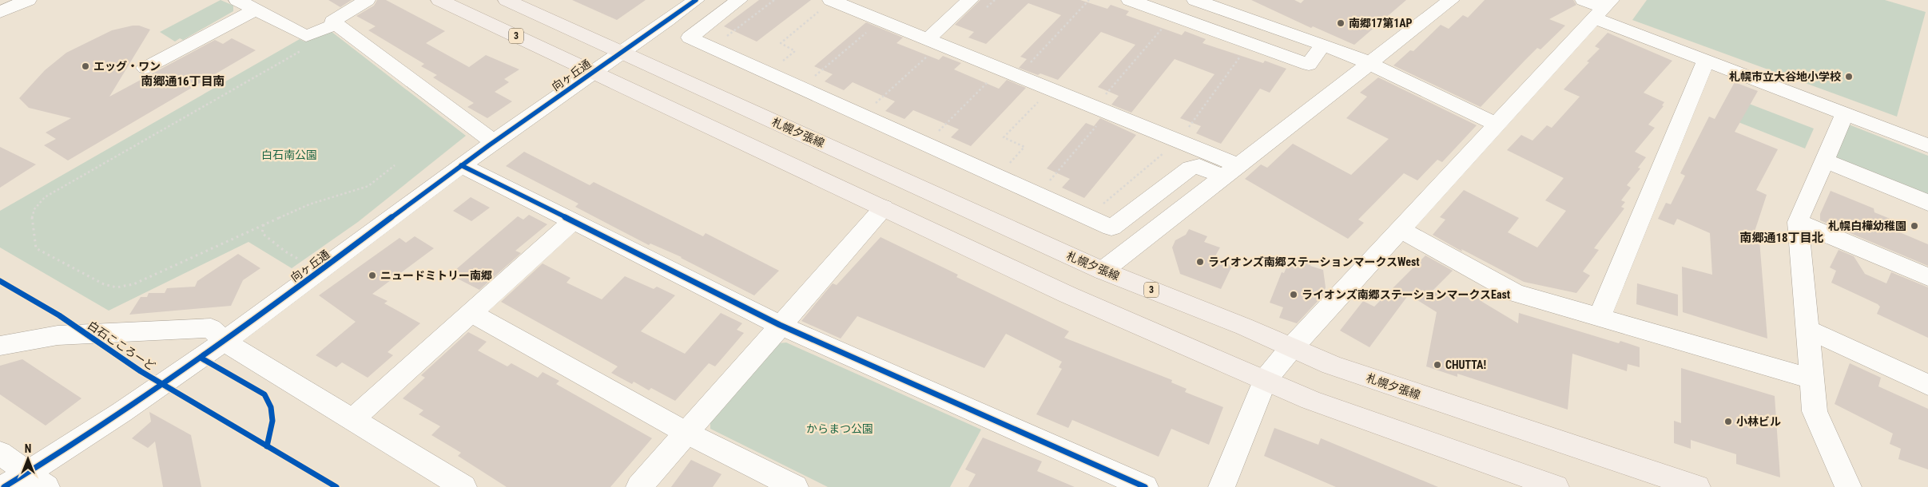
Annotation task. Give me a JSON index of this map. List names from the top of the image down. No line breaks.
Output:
{"streets":{"main road":["3","札幌夕張線"],"street":["向ヶ丘通"],"cycle path":["白石こころーど"]},"crossings":[["3","向ヶ丘通"],["向ヶ丘通","札幌夕張線"]],"districts":["南郷通16丁目南","南郷通18丁目北"],"parks":["白石南公園","からまつ公園"],"places":["南郷17第1AP","エッグ・ワン","札幌市立大谷地小学校","札幌白樺幼稚園","ライオンズ南郷ステーションマークスWest","ニュードミトリー南郷","ライオンズ南郷ステーションマークスEast","CHUTTA!","小林ビル"],"north":"top"}
